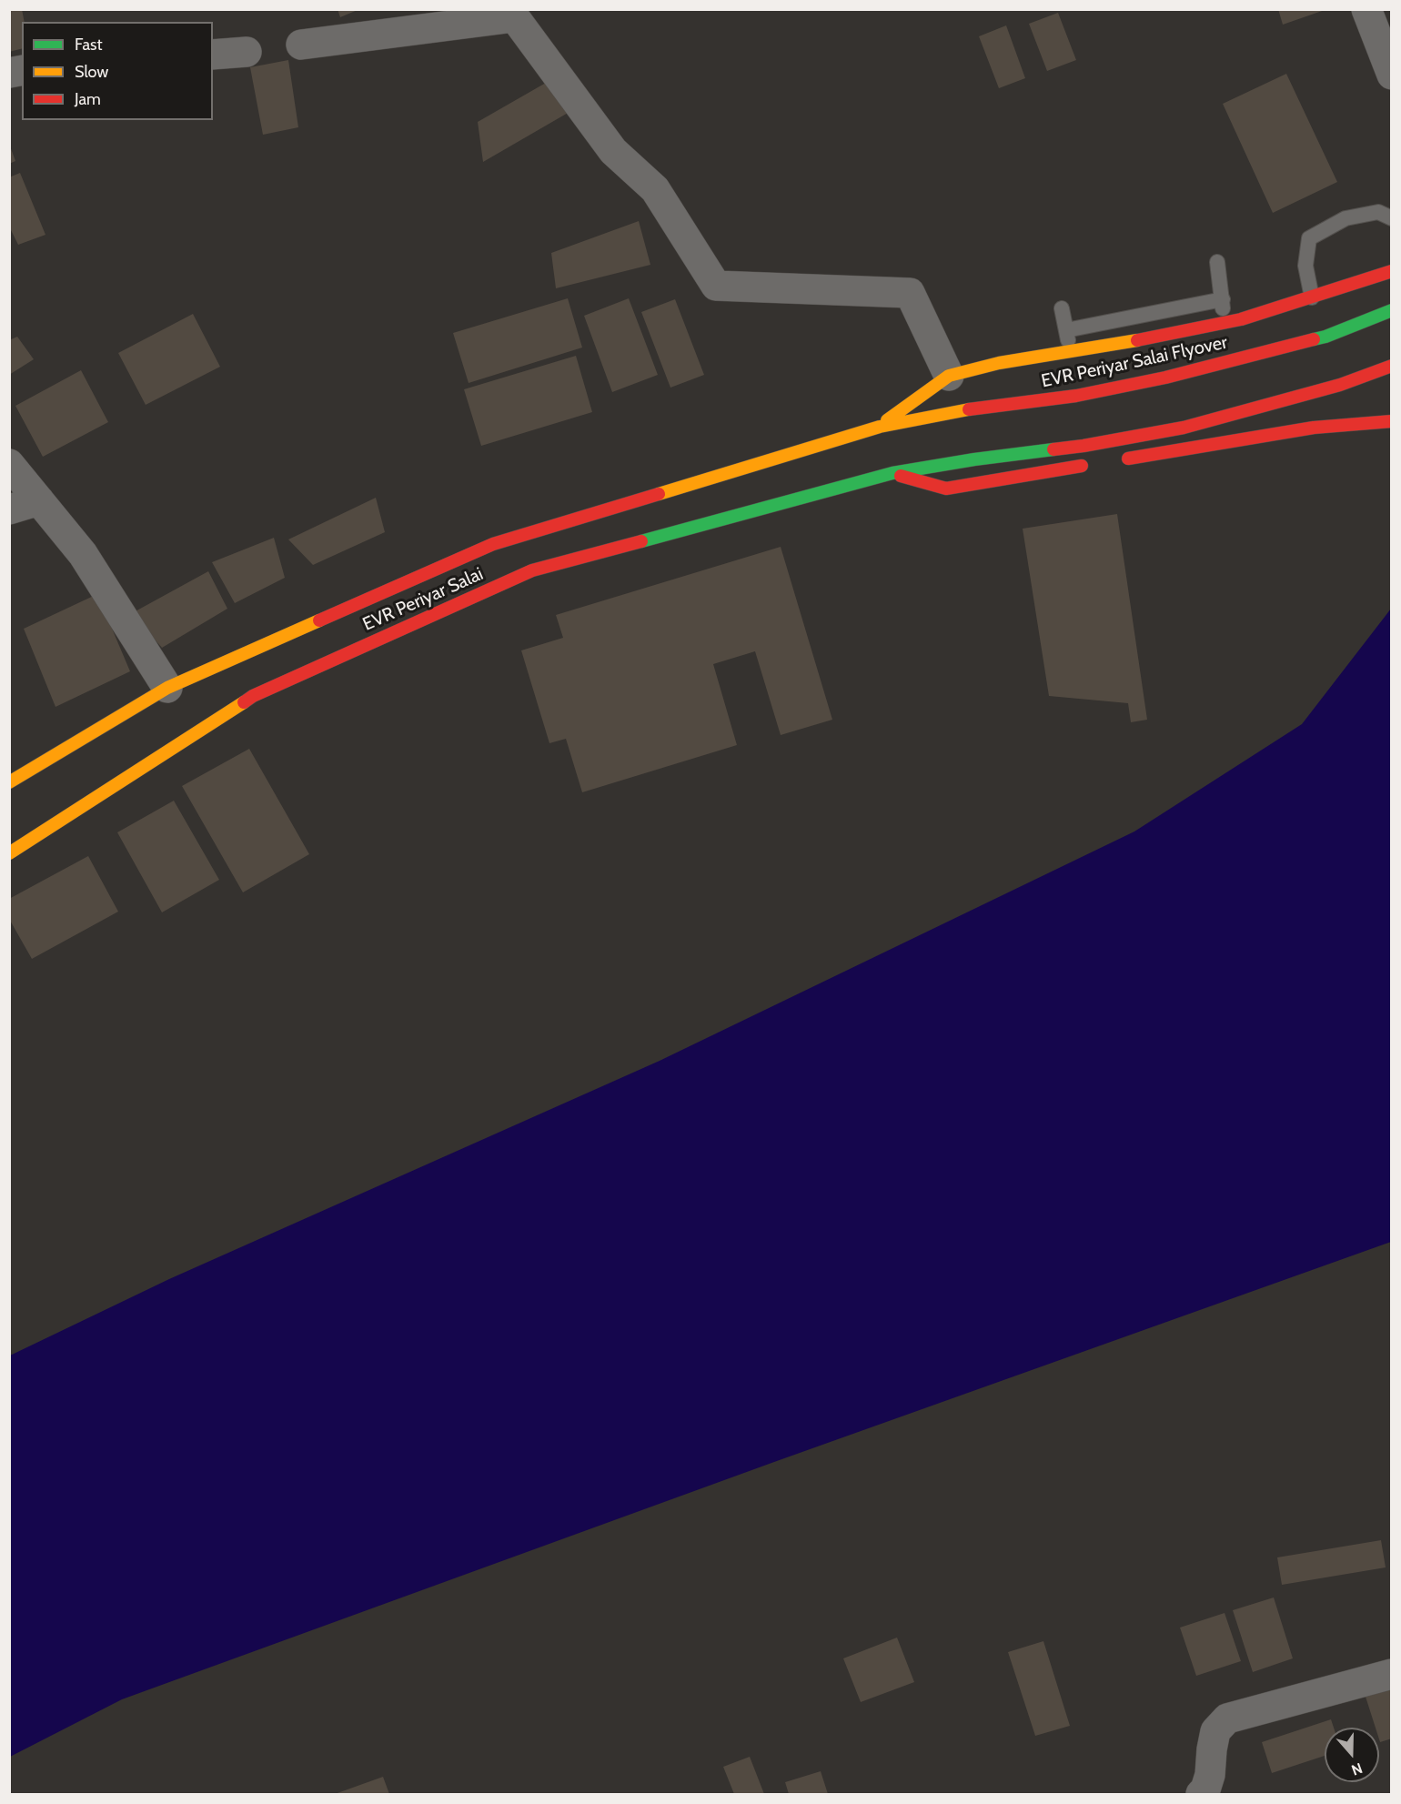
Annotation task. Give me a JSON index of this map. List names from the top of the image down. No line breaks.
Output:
{"streets":{"main road":["EVR Periyar Salai Flyover","EVR Periyar Salai"]},"crossings":[["EVR Periyar Salai Flyover","EVR Periyar Salai"]],"legend":["Fast","Slow","Jam"],"north":"bottom"}
